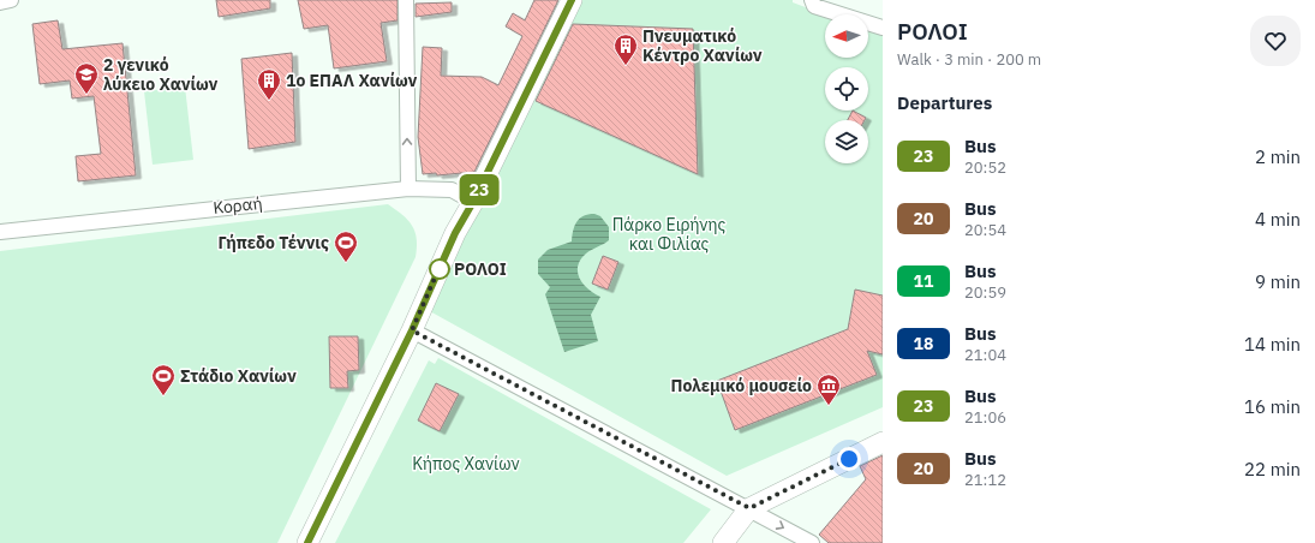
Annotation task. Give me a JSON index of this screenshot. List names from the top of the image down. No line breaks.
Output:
{"streets":{"street":["Κοραή"]},"parks":["Πάρκο Ειρήνης και Φιλίας","Κήπος Χανίων"],"places":{"building":["Πνευματικό Κέντρο Χανίων","1ο ΕΠΑΛ Χανίων"],"school or university":["2 γενικό λύκειο Χανίων"],"sports":["Γήπεδο Τέννις","Στάδιο Χανίων"],"other":["ΡΟΛΟΙ"],"museum":["Πολεμικό μουσείο"]},"lines":["bus line 23"],"north":"left","page":{"on_map":"23","heading":[["ΡΟΛΟΙ","Walk · 3 min · 200 m"],"Departures"],"list":[{"mark":"23","name":"Bus","note":"20:52","value":"2 min"},{"mark":"20","name":"Bus","note":"20:54","value":"4 min"},{"mark":"11","name":"Bus","note":"20:59","value":"9 min"},{"mark":"18","name":"Bus","note":"21:04","value":"14 min"},{"mark":"23","name":"Bus","note":"21:06","value":"16 min"},{"mark":"20","name":"Bus","note":"21:12","value":"22 min"}]}}
